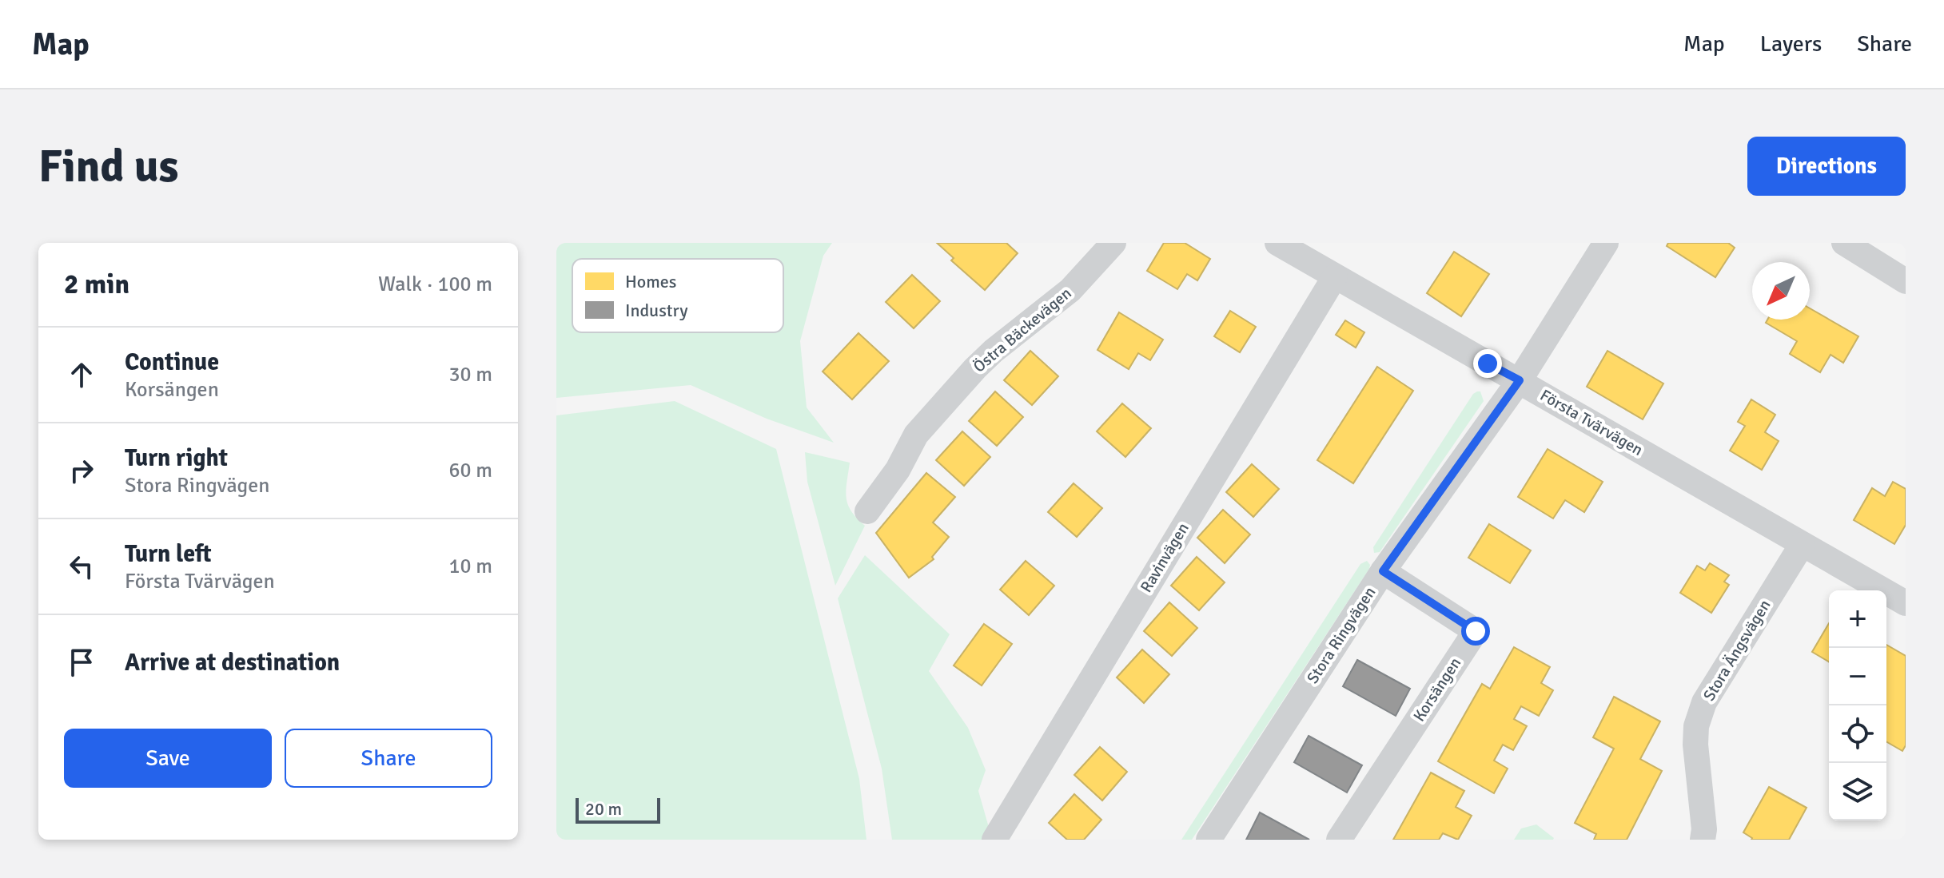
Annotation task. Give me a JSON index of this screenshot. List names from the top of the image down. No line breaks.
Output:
{"streets":{"street":["Östra Bäckevägen","Första Tvärvägen","Ravinvägen","Stora Ringvägen","Stora Ängsvägen","Korsängen"]},"crossings":[["Första Tvärvägen","Ravinvägen"],["Första Tvärvägen","Stora Ringvägen"],["Första Tvärvägen","Stora Ängsvägen"],["Stora Ringvägen","Korsängen"]],"legend":["Homes","Industry"],"scale_bar":"20 m","north":"bottom left","page":{"header":"Map","nav":["Map","Layers","Share"],"buttons":["Directions",["Save","Share"]],"title":"Find us","heading":["2 min","Walk · 100 m"],"list":[["Continue","Korsängen","30 m"],["Turn right","Stora Ringvägen","60 m"],["Turn left","Första Tvärvägen","10 m"],"Arrive at destination"],"map_buttons":["+","−"],"scale":"20 m"}}
